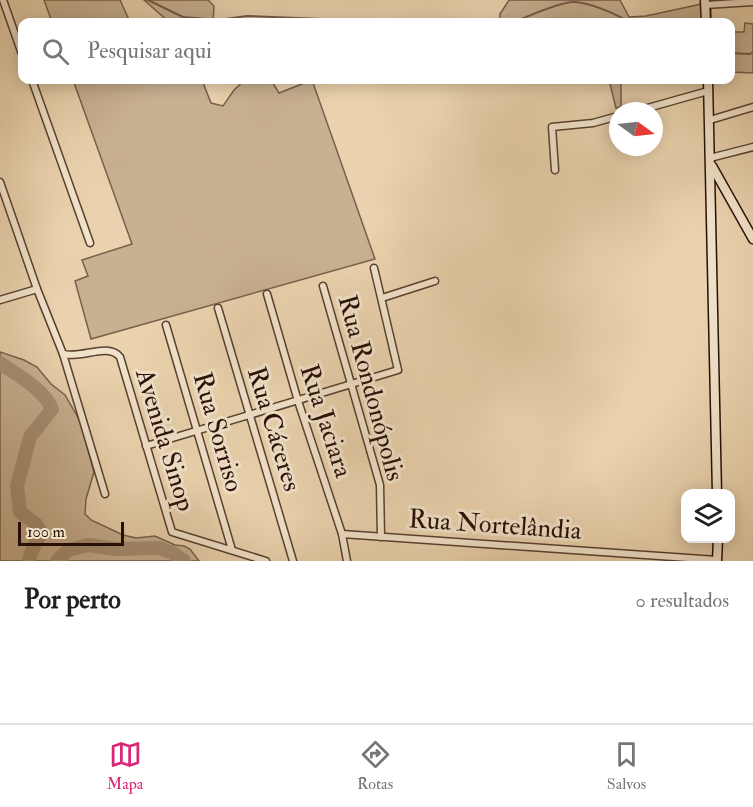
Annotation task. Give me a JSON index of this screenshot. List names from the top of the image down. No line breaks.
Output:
{"streets":{"street":["Rua Rondonópolis","Rua Jaciara","Rua Cáceres","Rua Sorriso","Avenida Sinop","Rua Nortelândia"]},"crossings":[["Rua Rondonópolis","Rua Nortelândia"],["Rua Jaciara","Rua Nortelândia"],["Rua Sorriso","Avenida Sinop"]],"scale_bar":"100 m","north":"right","page":{"search":"Pesquisar aqui","scale":"100 m","heading":["Por perto","0 resultados"],"nav":["Mapa","Rotas","Salvos"]}}
